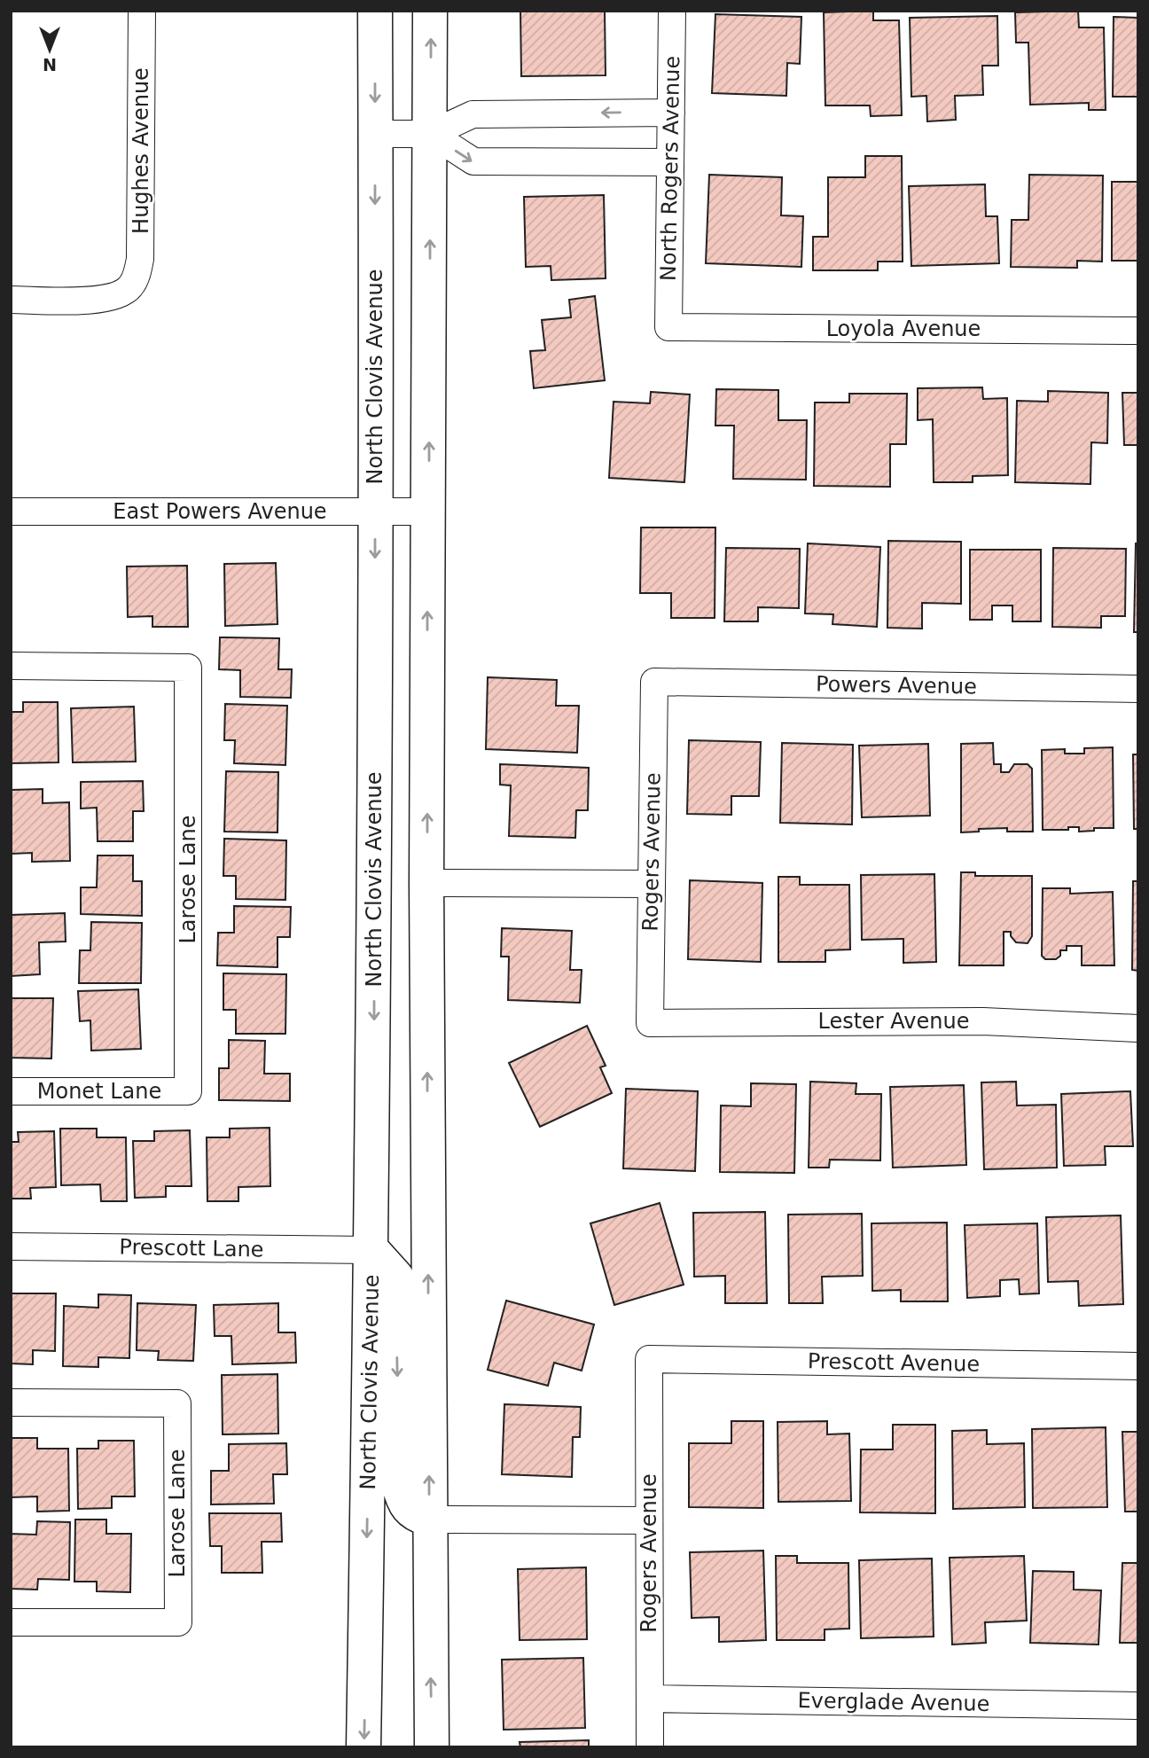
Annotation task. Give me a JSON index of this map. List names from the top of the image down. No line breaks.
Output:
{"streets":{"main road":["North Clovis Avenue"],"street":["Hughes Avenue","North Rogers Avenue","Loyola Avenue","East Powers Avenue","Powers Avenue","Rogers Avenue","Larose Lane","Lester Avenue","Monet Lane","Prescott Lane","Prescott Avenue","Everglade Avenue"]},"crossings":[["North Rogers Avenue","Loyola Avenue"],["North Clovis Avenue","East Powers Avenue"],["North Clovis Avenue","Prescott Lane"],["Powers Avenue","Rogers Avenue"],["Rogers Avenue","Lester Avenue"],["Rogers Avenue","Prescott Avenue"],["Rogers Avenue","Everglade Avenue"],["Larose Lane","Monet Lane"]],"north":"bottom"}
